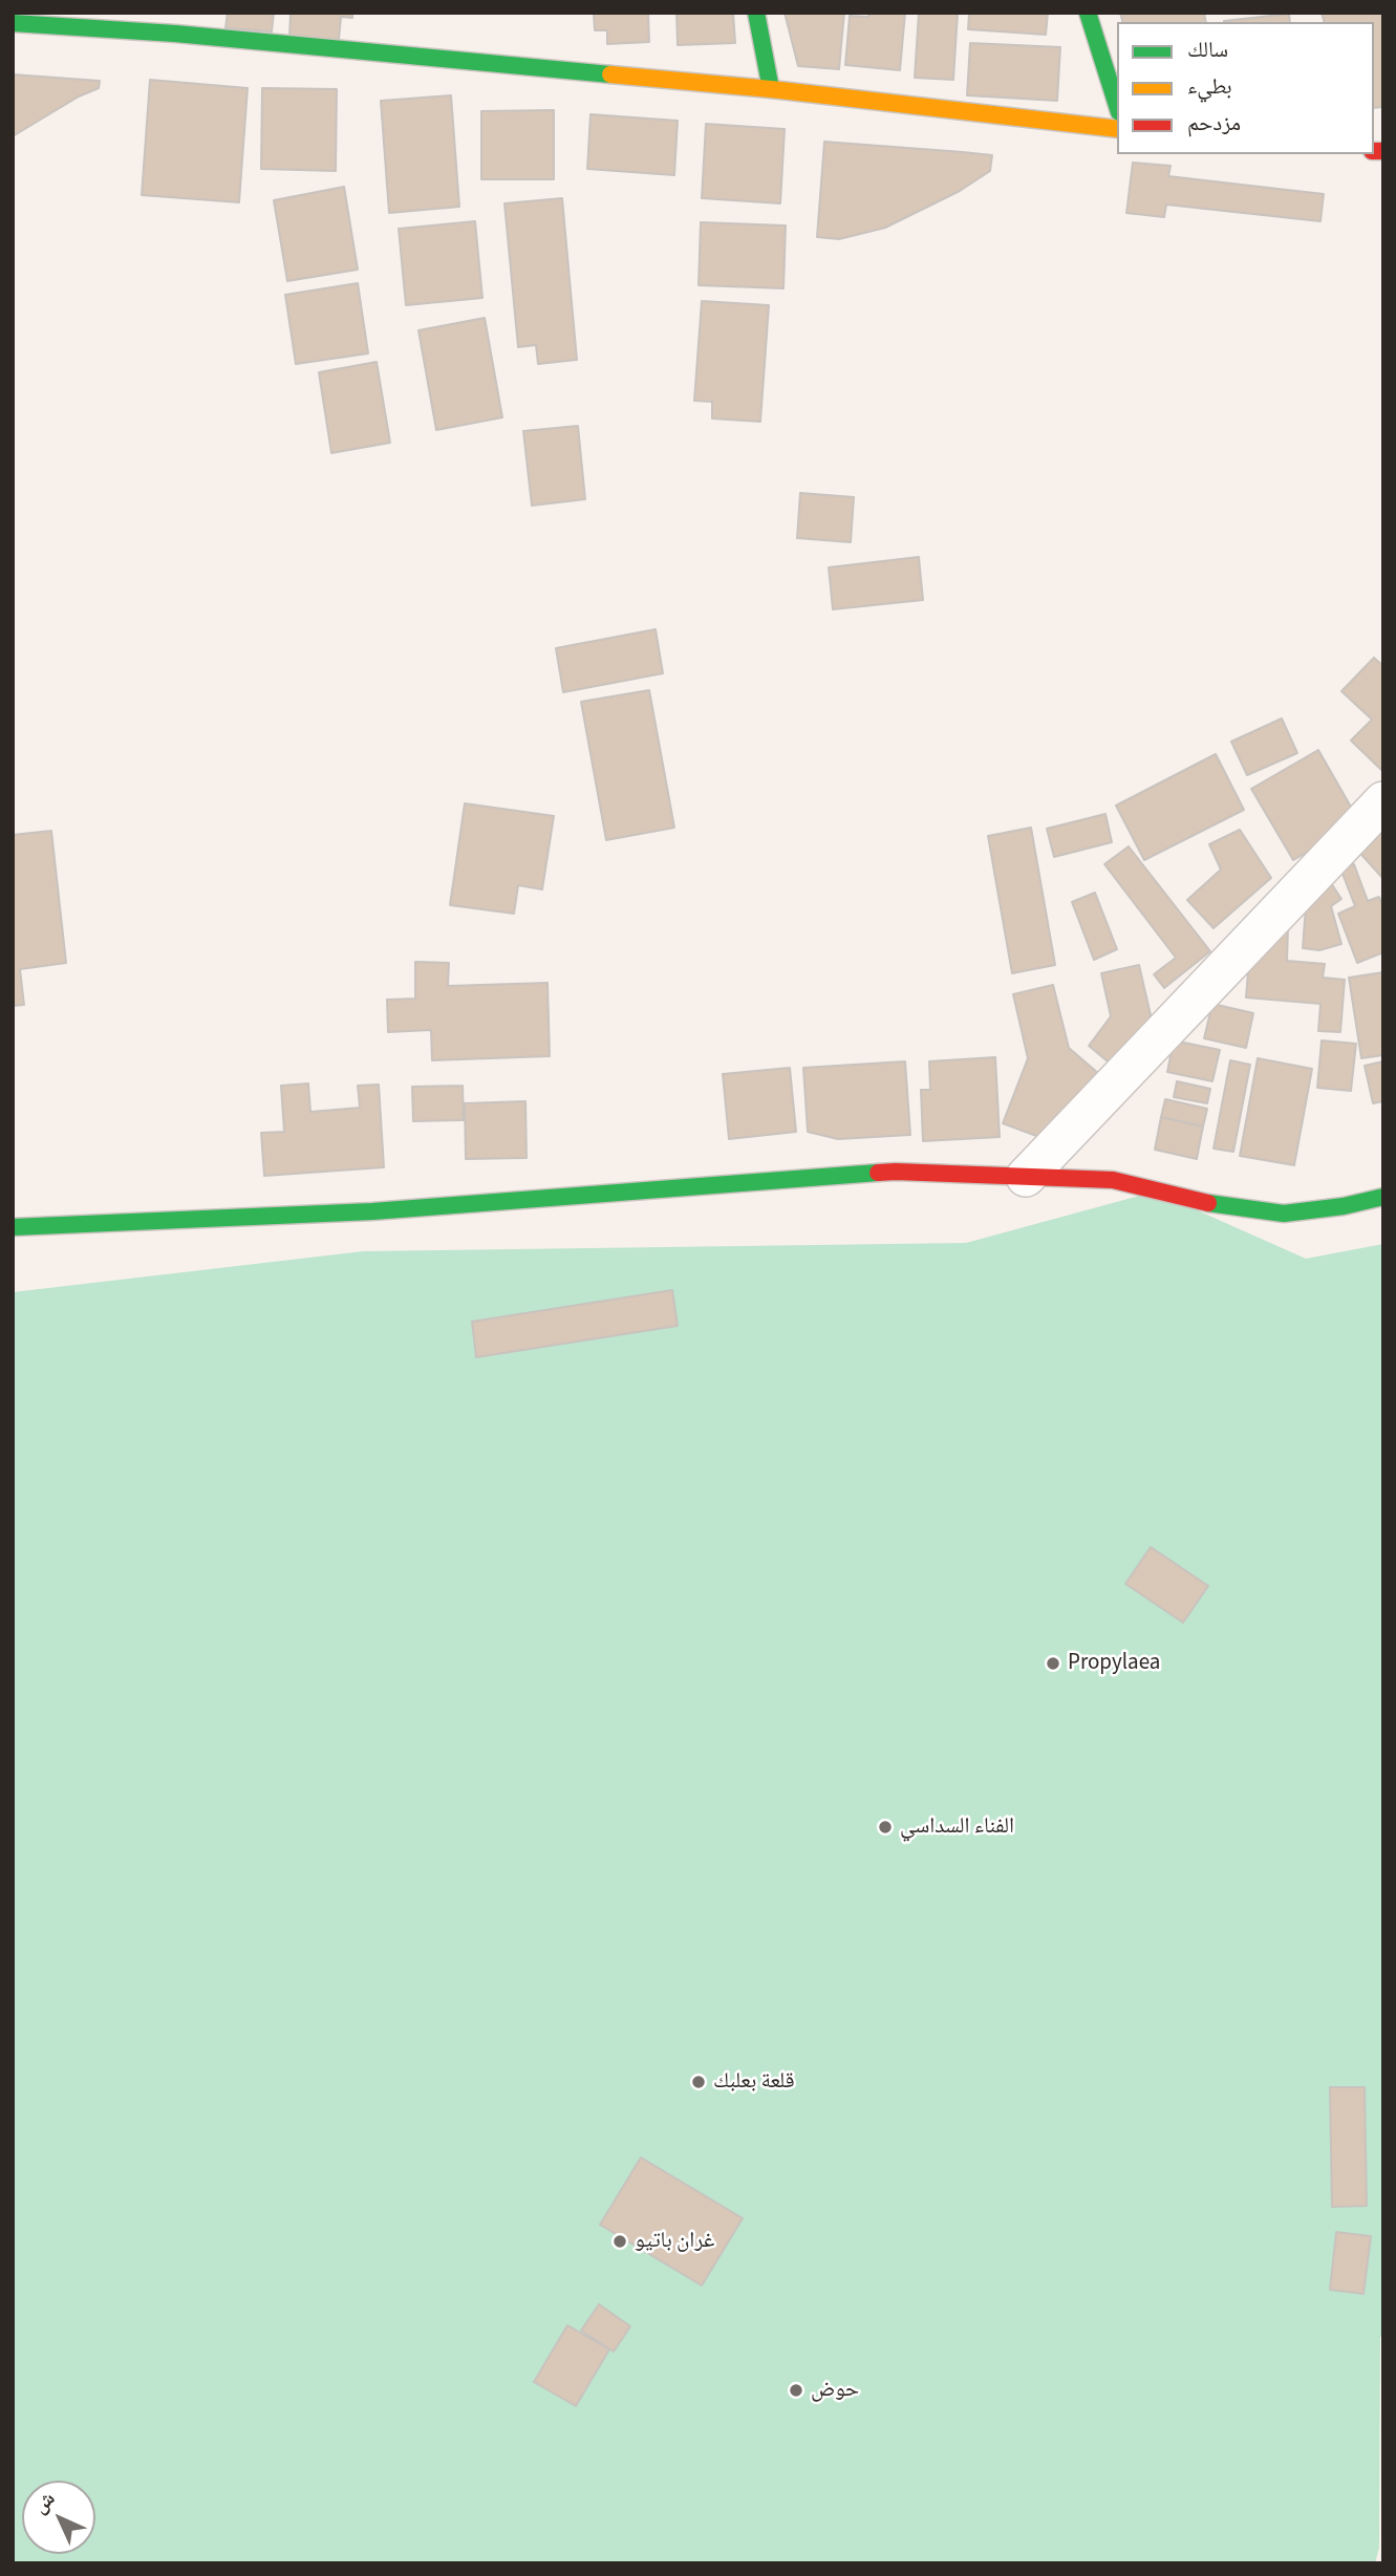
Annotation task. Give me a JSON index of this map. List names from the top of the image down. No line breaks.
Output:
{"places":["Propylaea","الفناء السداسي","قلعة بعلبك","غران باتيو","حوض"],"legend":["سالك","بطيء","مزدحم"],"north":"top left"}
